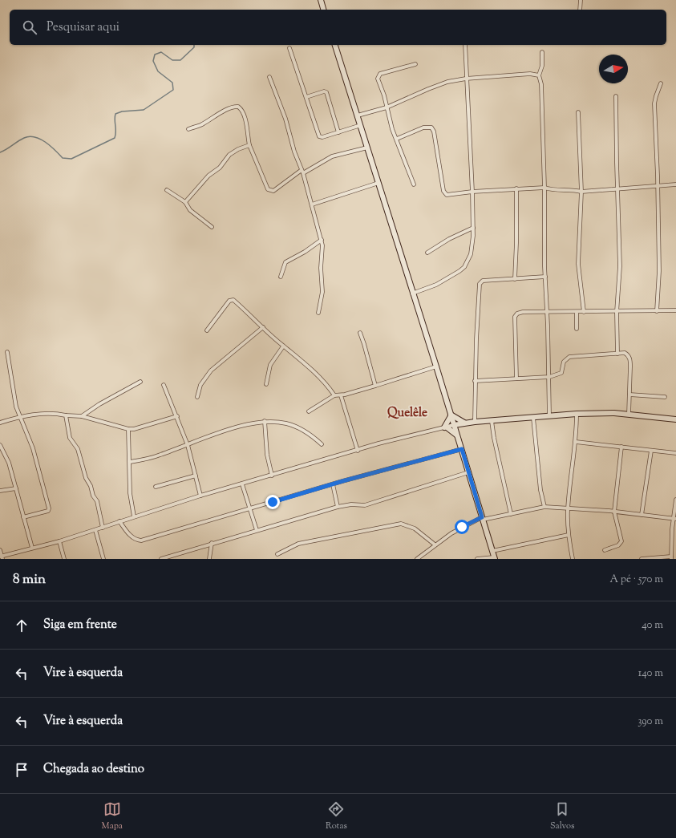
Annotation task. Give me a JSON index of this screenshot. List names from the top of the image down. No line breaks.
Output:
{"districts":["Quelêle"],"north":"right","page":{"search":"Pesquisar aqui","heading":["8 min","A pé · 570 m"],"list":[["Siga em frente","40 m"],["Vire à esquerda","140 m"],["Vire à esquerda","390 m"],"Chegada ao destino"],"nav":["Mapa","Rotas","Salvos"]}}
